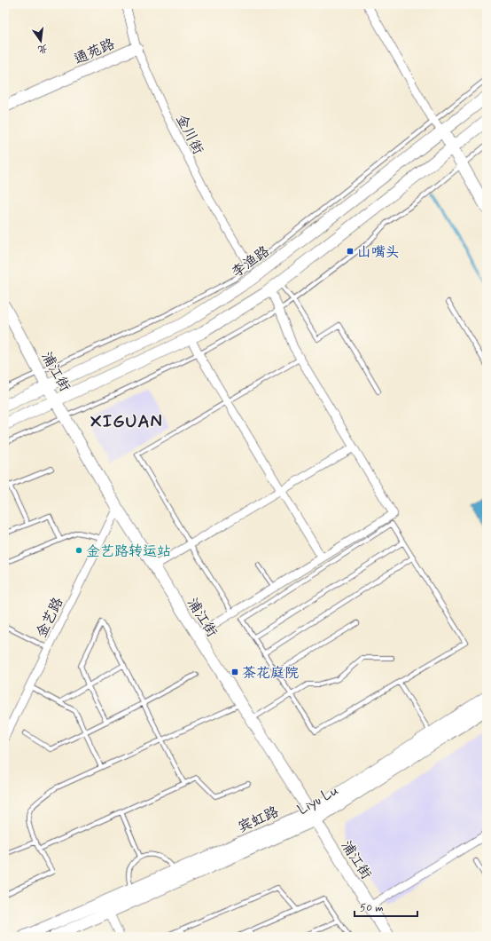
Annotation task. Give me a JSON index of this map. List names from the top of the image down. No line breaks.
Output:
{"streets":{"main road":["通苑路","李渔路","浦江街","Liyu Lu","宾虹路"],"street":["金川街","金艺路"]},"crossings":[["通苑路","金川街"],["李渔路","浦江街"],["浦江街","金艺路"],["浦江街","Liyu Lu"],["浦江街","宾虹路"],["Liyu Lu","宾虹路"]],"districts":["XIGUAN"],"places":{"transit":["山嘴头","茶花庭院"],"other":["金艺路转运站"]},"scale_bar":"50 m","north":"bottom"}
